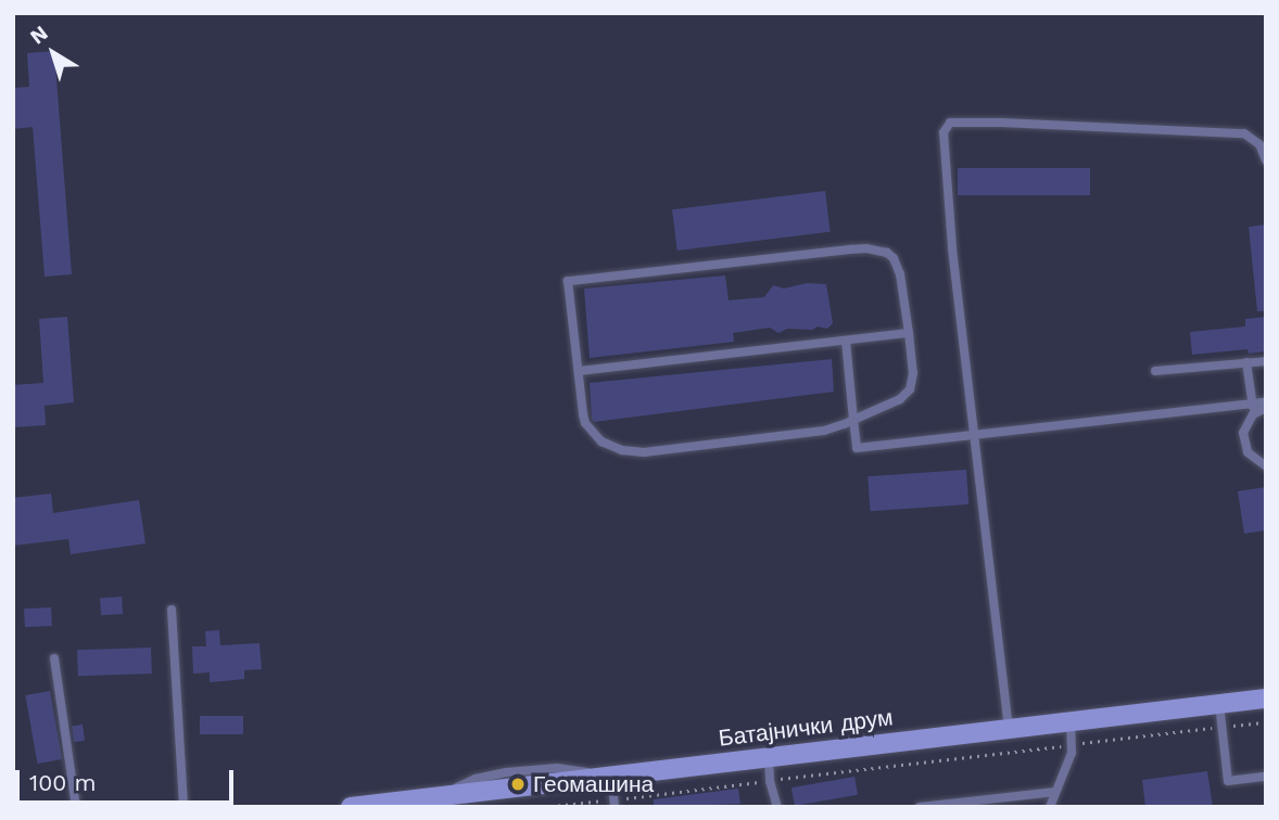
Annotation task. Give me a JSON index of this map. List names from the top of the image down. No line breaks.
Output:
{"streets":{"main road":["Батајнички друм"]},"places":["Геомашина"],"scale_bar":"100 m","north":"top left"}
